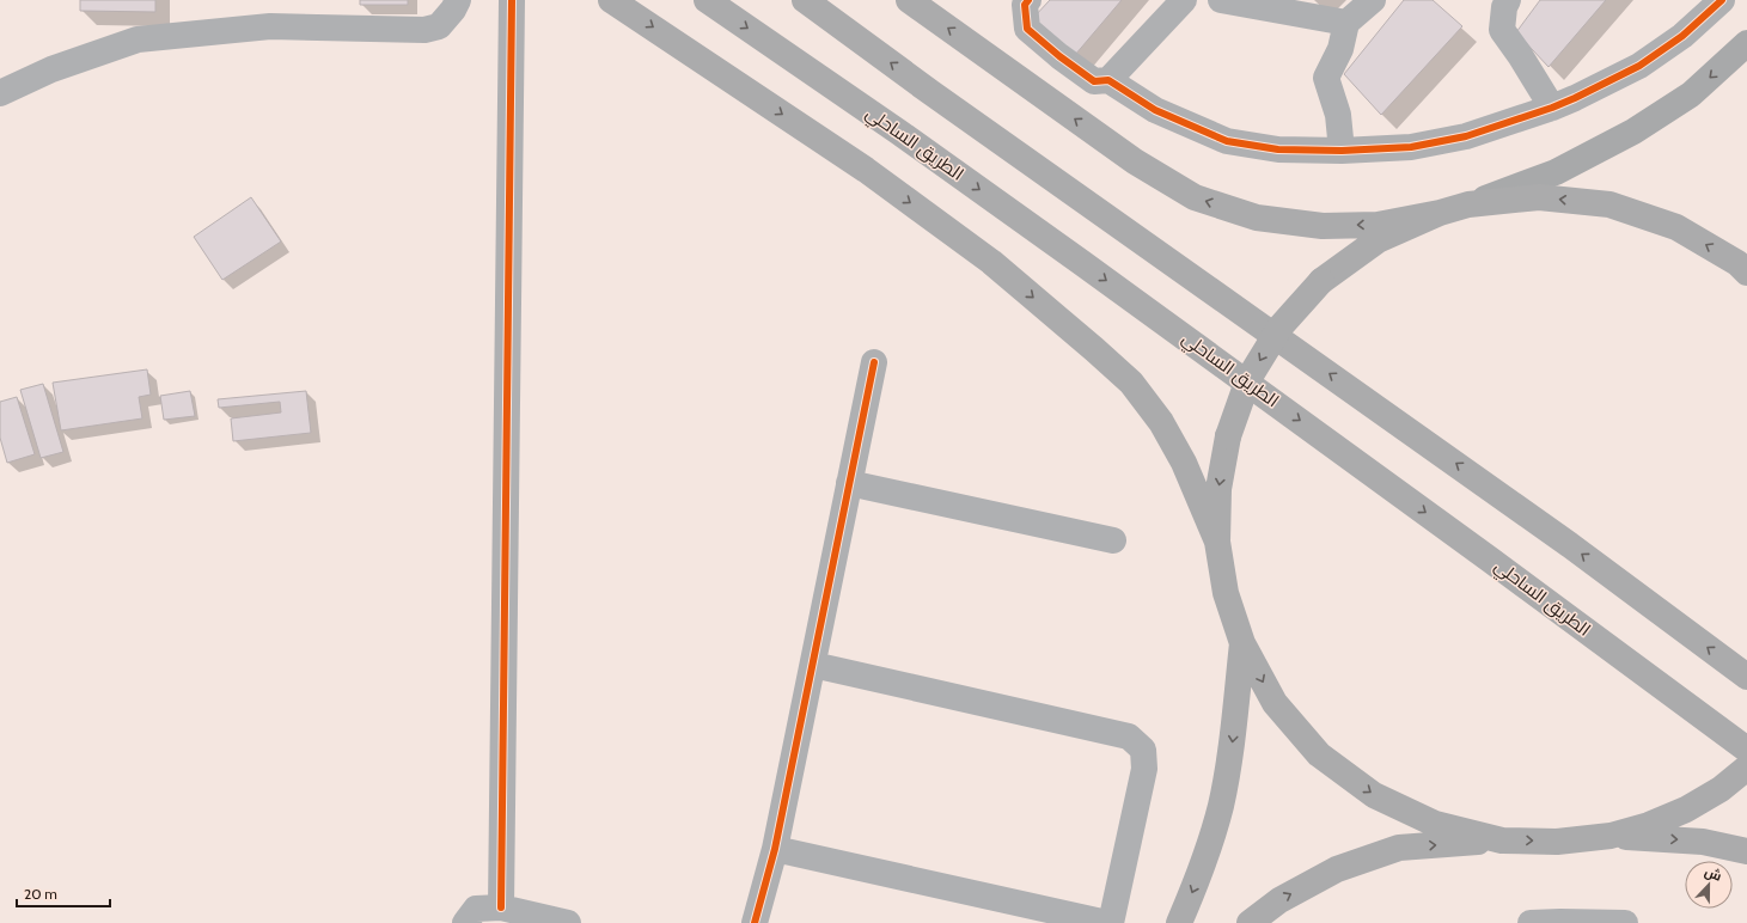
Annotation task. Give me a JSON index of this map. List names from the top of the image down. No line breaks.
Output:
{"streets":{"highway":["الطريق الساحلي"]},"scale_bar":"20 m","north":"top"}
